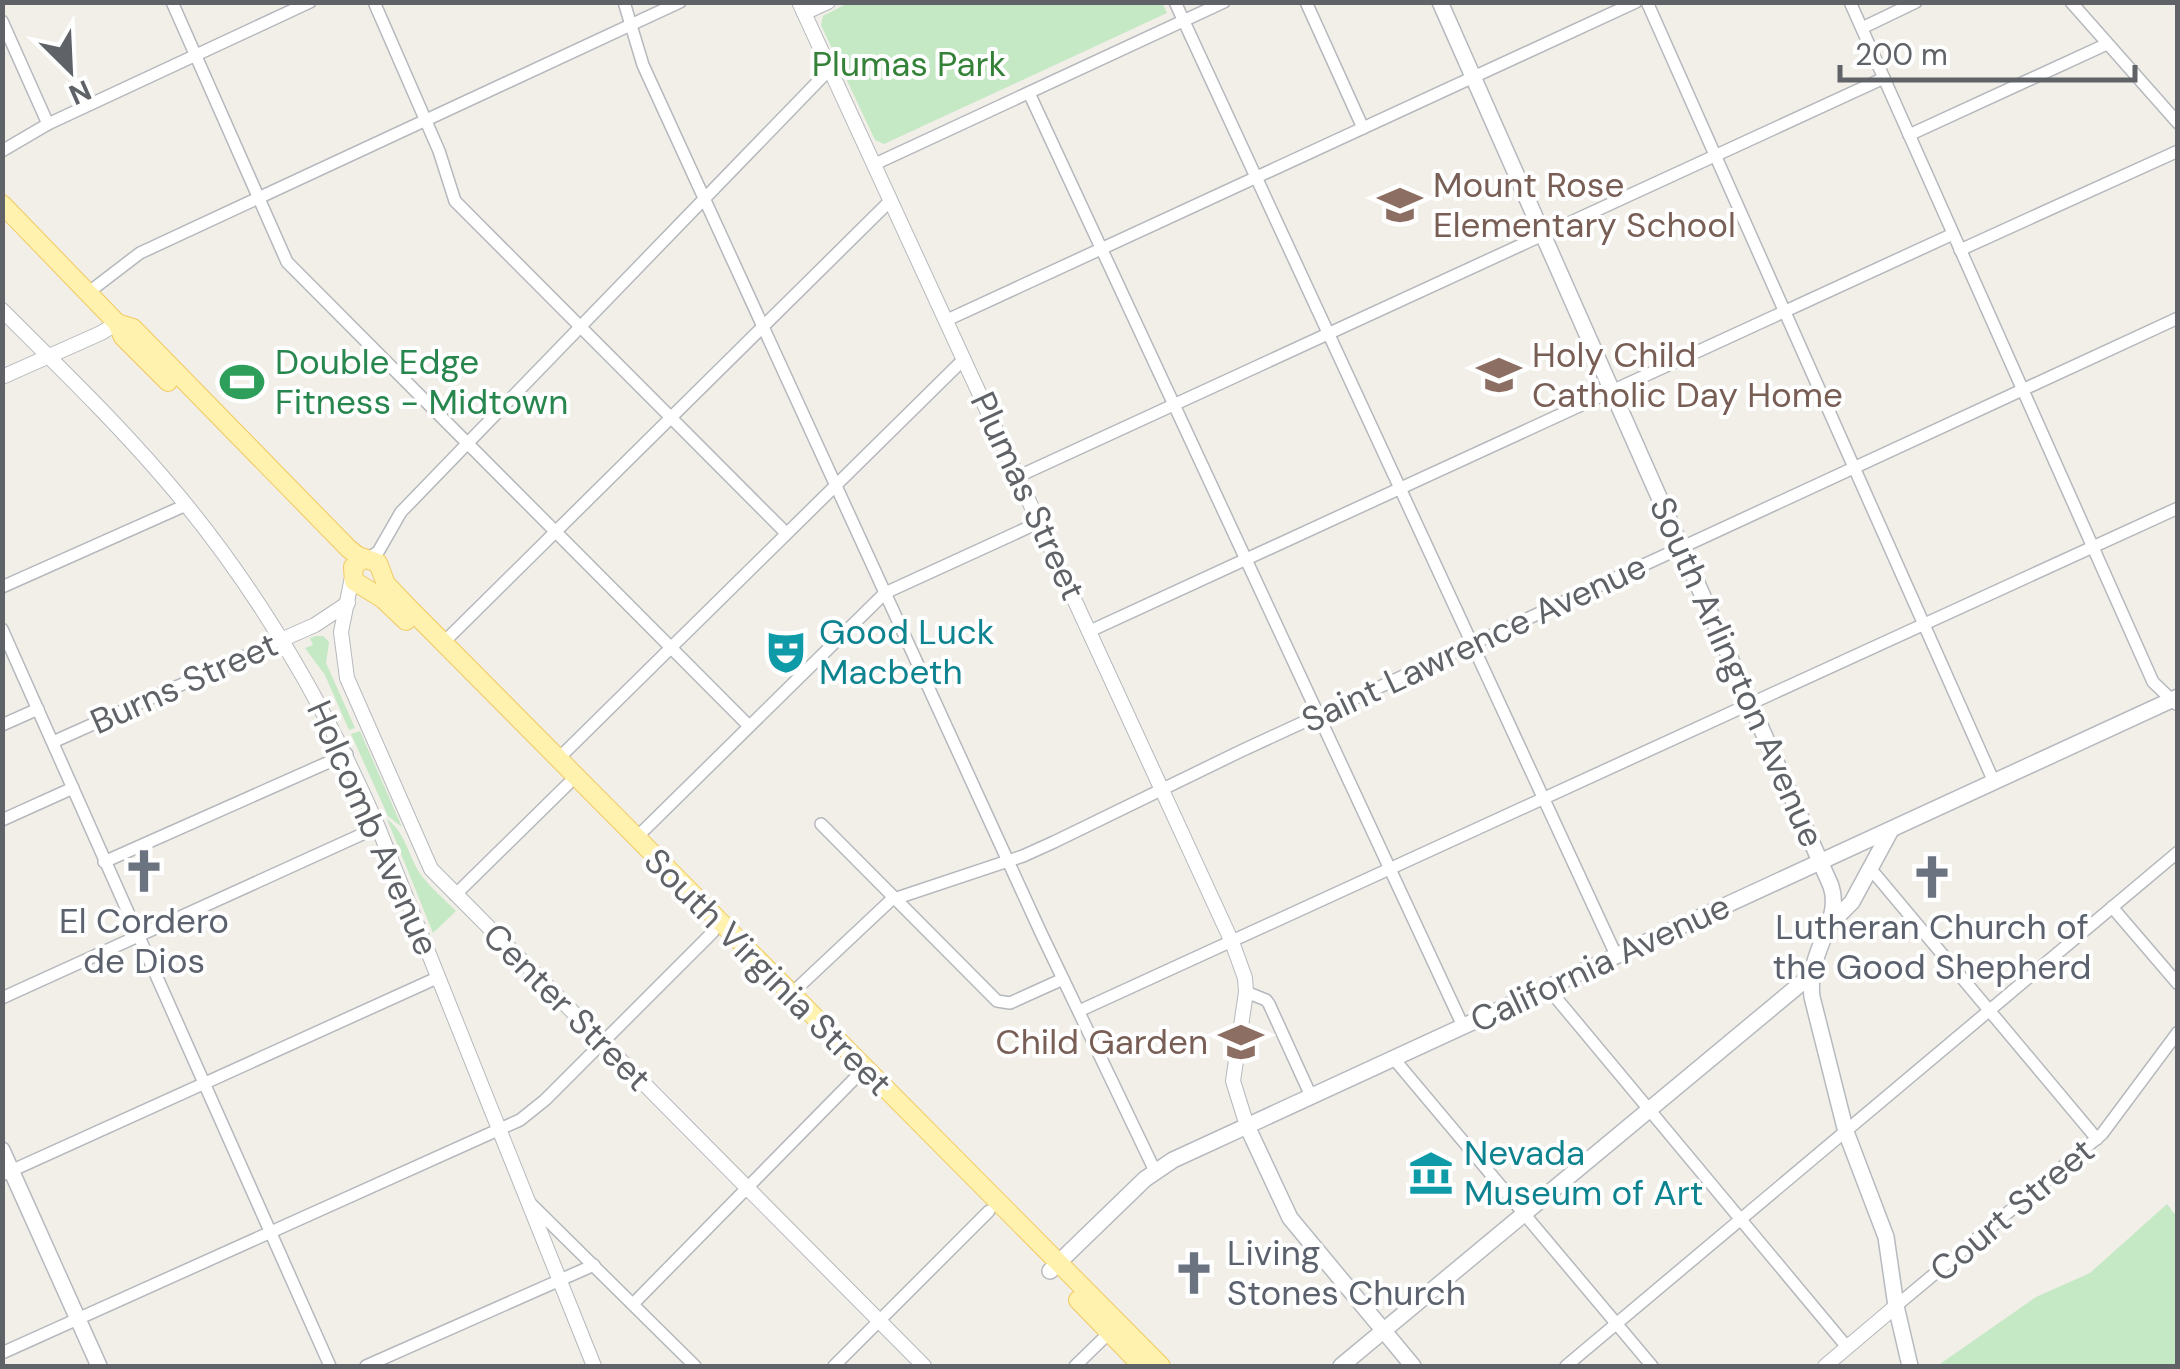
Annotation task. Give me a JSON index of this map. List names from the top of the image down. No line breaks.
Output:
{"streets":{"main road":["South Arlington Avenue","California Avenue","South Virginia Street"],"street":["Plumas Street","Saint Lawrence Avenue","Burns Street","Holcomb Avenue","Center Street","Court Street"]},"crossings":[["Plumas Street","Saint Lawrence Avenue"],["Plumas Street","California Avenue"],["Saint Lawrence Avenue","South Arlington Avenue"],["Saint Lawrence Avenue","South Virginia Street"],["South Arlington Avenue","California Avenue"],["South Arlington Avenue","Court Street"],["Burns Street","Holcomb Avenue"],["Burns Street","Center Street"],["California Avenue","South Virginia Street"],["South Virginia Street","Center Street"]],"parks":["Plumas Park"],"places":{"school or university":["Mount Rose Elementary School","Holy Child Catholic Day Home","Child Garden"],"sports":["Double Edge Fitness - Midtown"],"theatre":["Good Luck Macbeth"],"church":["El Cordero de Dios","Lutheran Church of the Good Shepherd","Living Stones Church"],"museum":["Nevada Museum of Art"]},"scale_bar":"200 m","north":"bottom right"}
